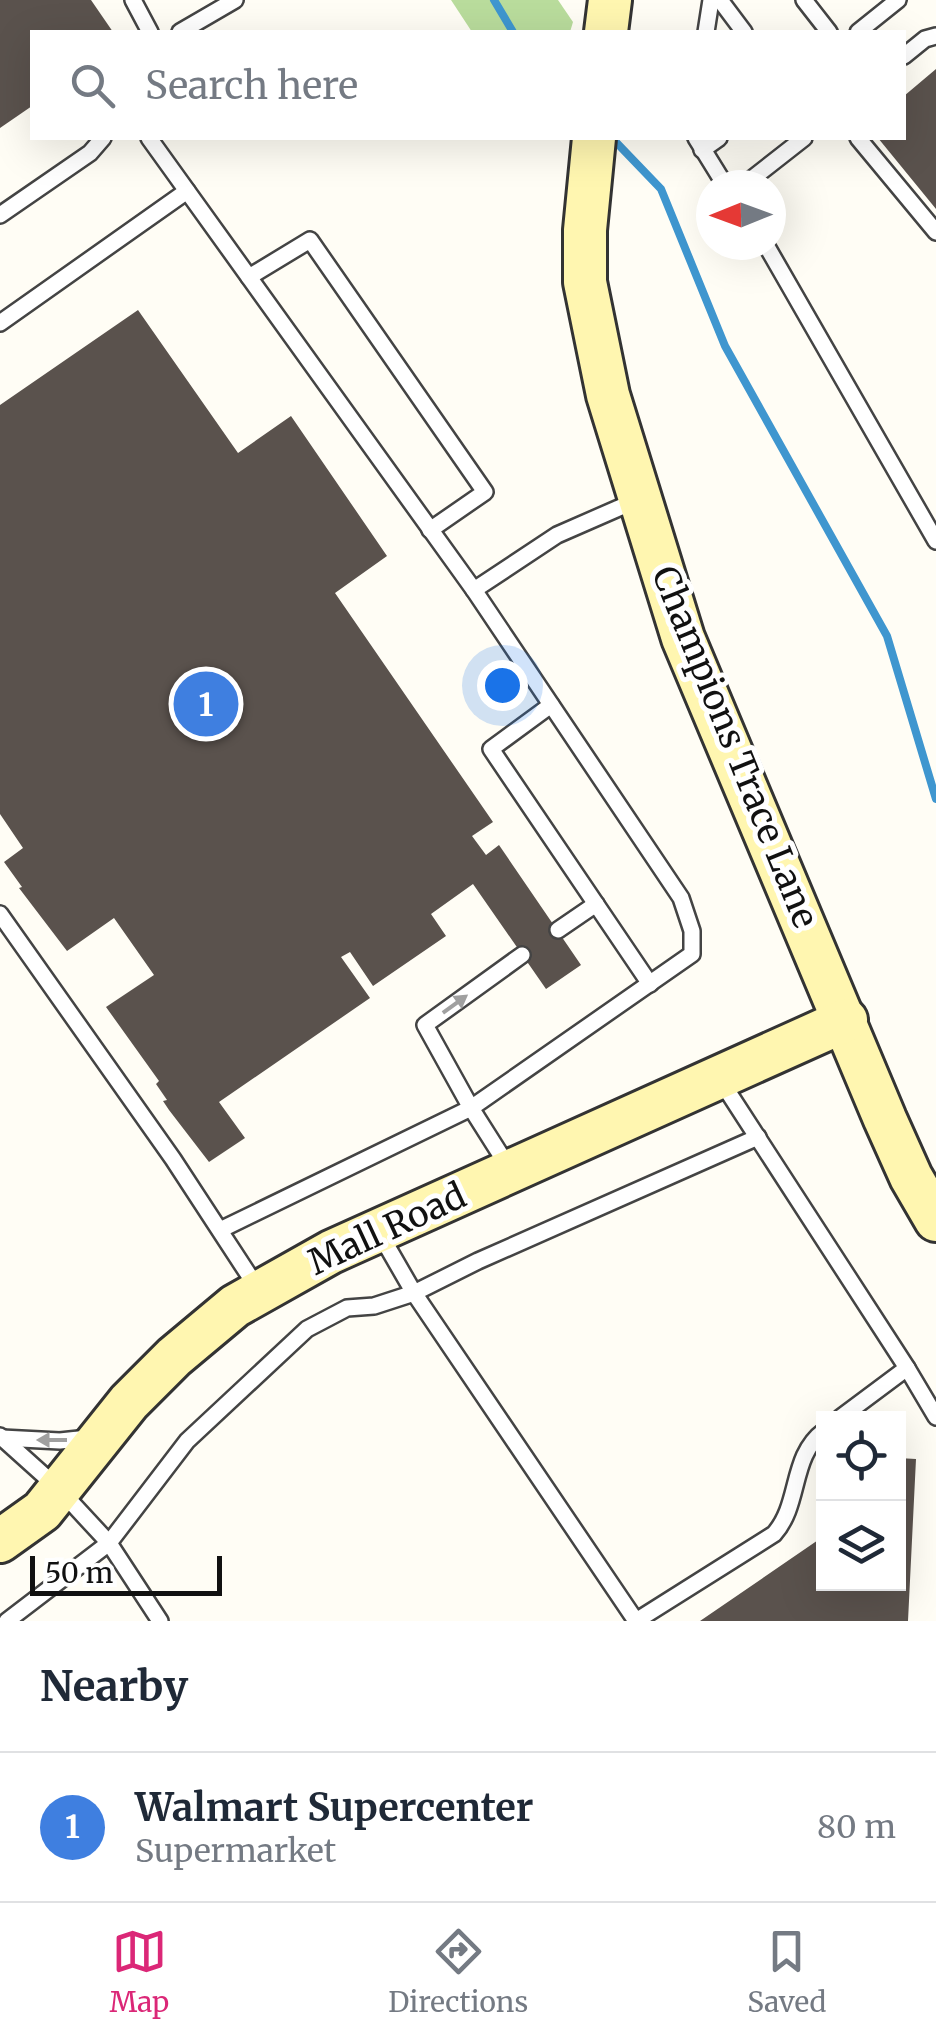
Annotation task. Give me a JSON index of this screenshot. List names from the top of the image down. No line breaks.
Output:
{"streets":{"street":["Champions Trace Lane","Mall Road"]},"crossings":[["Champions Trace Lane","Mall Road"]],"scale_bar":"50 m","north":"left","page":{"search":"Search here","pins":"1","scale":"50 m","heading":"Nearby","list":[{"mark":"1","name":"Walmart Supercenter","note":"Supermarket","value":"80 m"}],"nav":["Map","Directions","Saved"]}}
